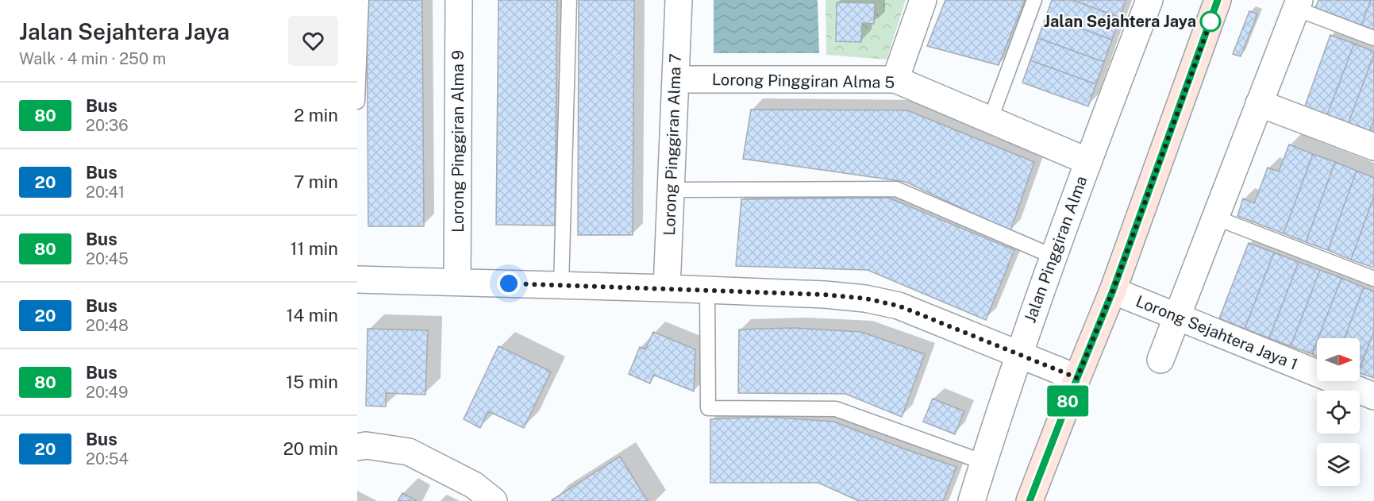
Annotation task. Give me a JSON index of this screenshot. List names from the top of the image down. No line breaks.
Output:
{"streets":{"street":["Lorong Pinggiran Alma 5","Lorong Pinggiran Alma 9","Lorong Pinggiran Alma 7","Jalan Pinggiran Alma","Lorong Sejahtera Jaya 1"]},"crossings":[["Lorong Pinggiran Alma 5","Lorong Pinggiran Alma 7"],["Lorong Pinggiran Alma 5","Jalan Pinggiran Alma"]],"places":["Jalan Sejahtera Jaya"],"lines":["bus line 80"],"north":"right","page":{"heading":["Jalan Sejahtera Jaya","Walk · 4 min · 250 m"],"on_map":"80","list":[{"mark":"80","name":"Bus","note":"20:36","value":"2 min"},{"mark":"20","name":"Bus","note":"20:41","value":"7 min"},{"mark":"80","name":"Bus","note":"20:45","value":"11 min"},{"mark":"20","name":"Bus","note":"20:48","value":"14 min"},{"mark":"80","name":"Bus","note":"20:49","value":"15 min"},{"mark":"20","name":"Bus","note":"20:54","value":"20 min"}]}}
